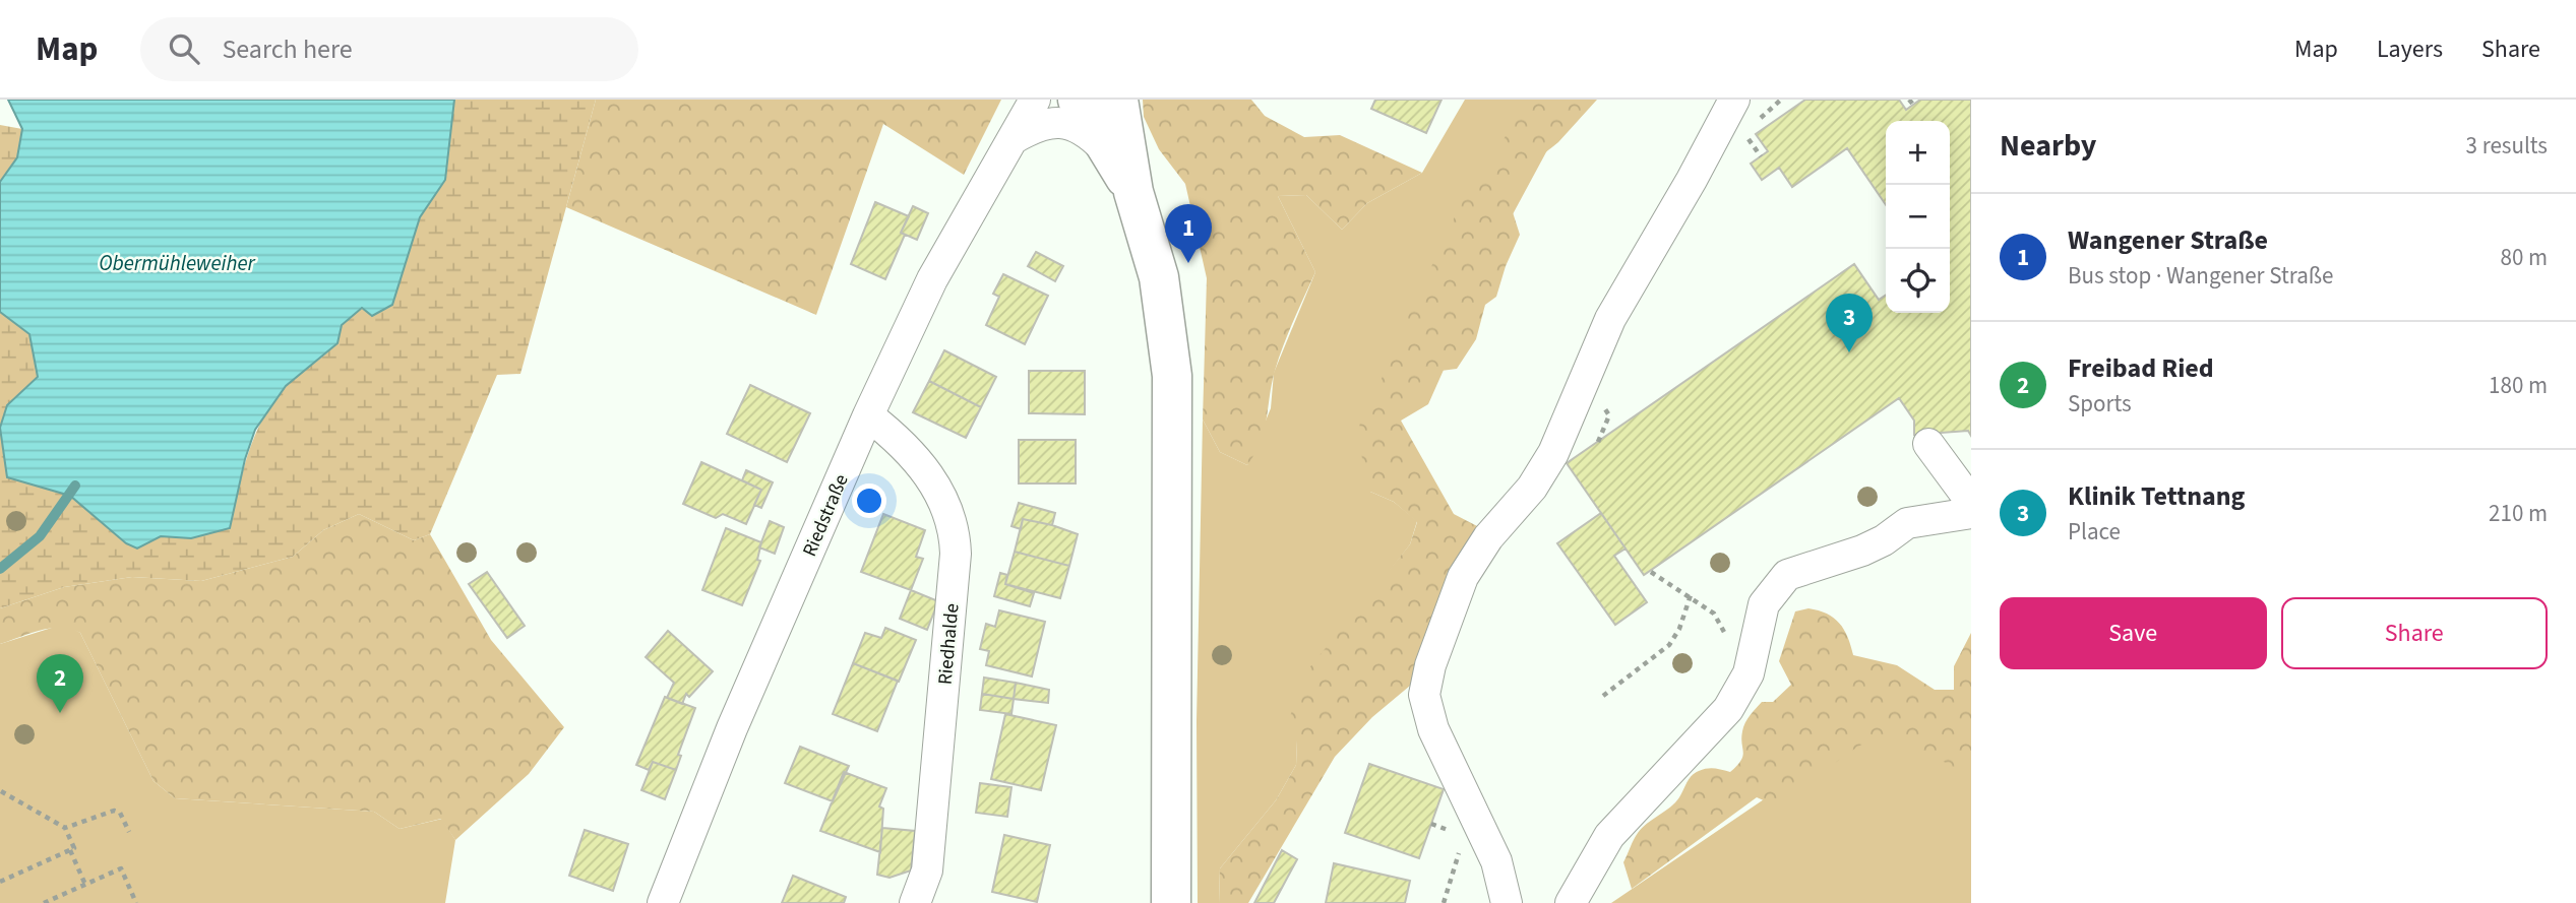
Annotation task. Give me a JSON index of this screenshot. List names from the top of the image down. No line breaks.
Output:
{"streets":{"street":["Riedstraße","Riedhalde"]},"crossings":[["Riedstraße","Riedhalde"]],"water":["Obermühleweiher"],"page":{"header":"Map","search":"Search here","nav":["Map","Layers","Share"],"heading":["Nearby","3 results"],"map_buttons":["+","−"],"list":[{"mark":"1","name":"Wangener Straße","note":"Bus stop · Wangener Straße","value":"80 m"},{"mark":"2","name":"Freibad Ried","note":"Sports","value":"180 m"},{"mark":"3","name":"Klinik Tettnang","note":"Place","value":"210 m"}],"pins":["1","3","2"],"buttons":["Save","Share"]}}
